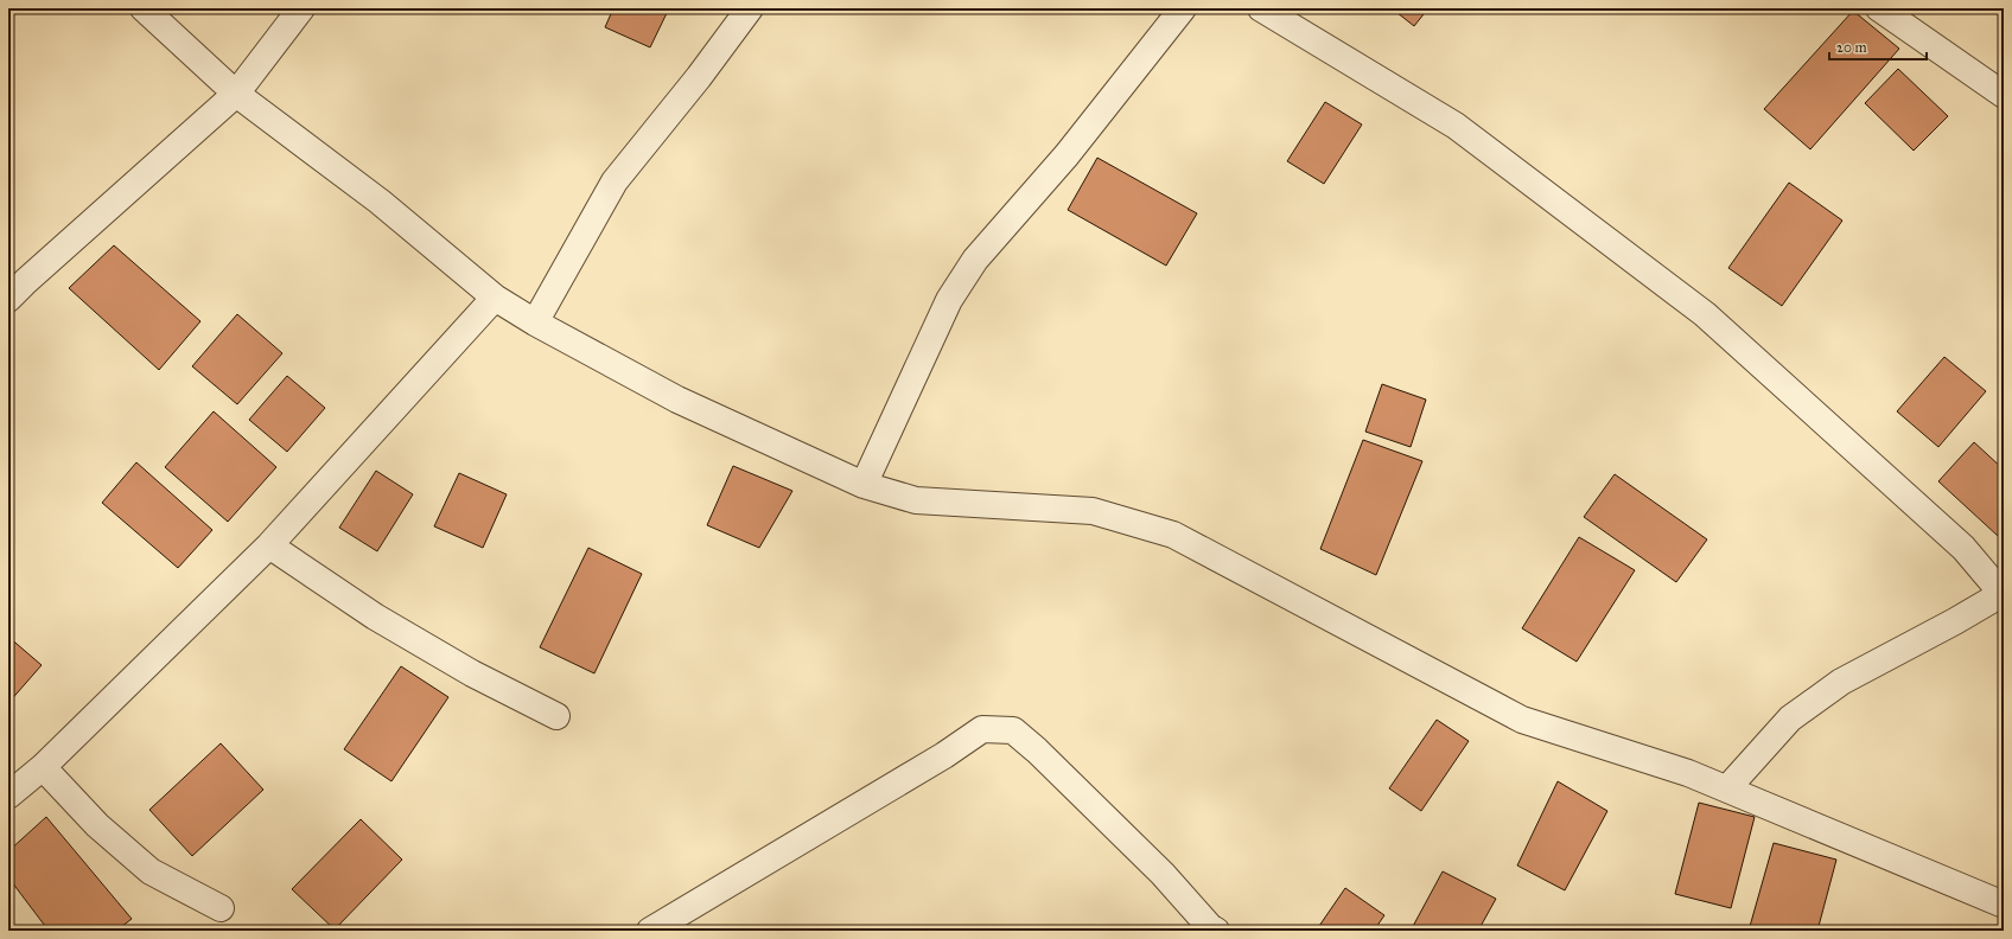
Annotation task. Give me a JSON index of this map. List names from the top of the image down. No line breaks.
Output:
{"scale_bar":"20 m"}
